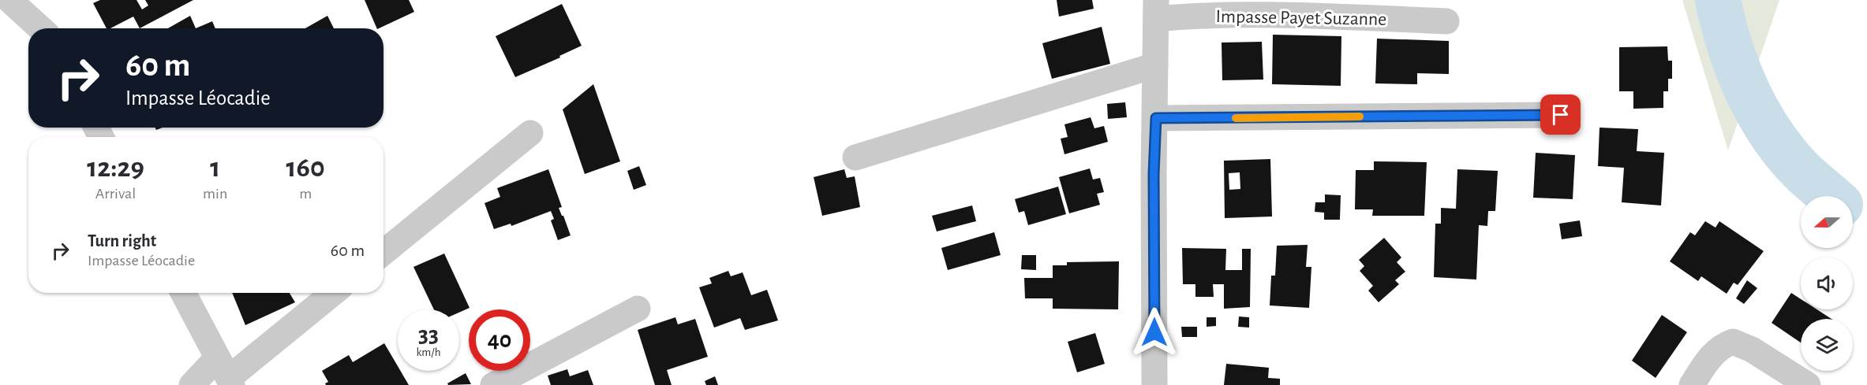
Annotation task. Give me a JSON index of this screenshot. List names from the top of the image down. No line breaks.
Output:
{"streets":{"street":["Impasse Payet Suzanne"]},"north":"left","page":{"turn":["60 m","Impasse Léocadie"],"eta":["12:29","Arrival","1","min","160","m"],"list":[{"name":"Turn right","note":"Impasse Léocadie","value":"60 m"}],"speed":"33 km/h","limit":"40"}}
